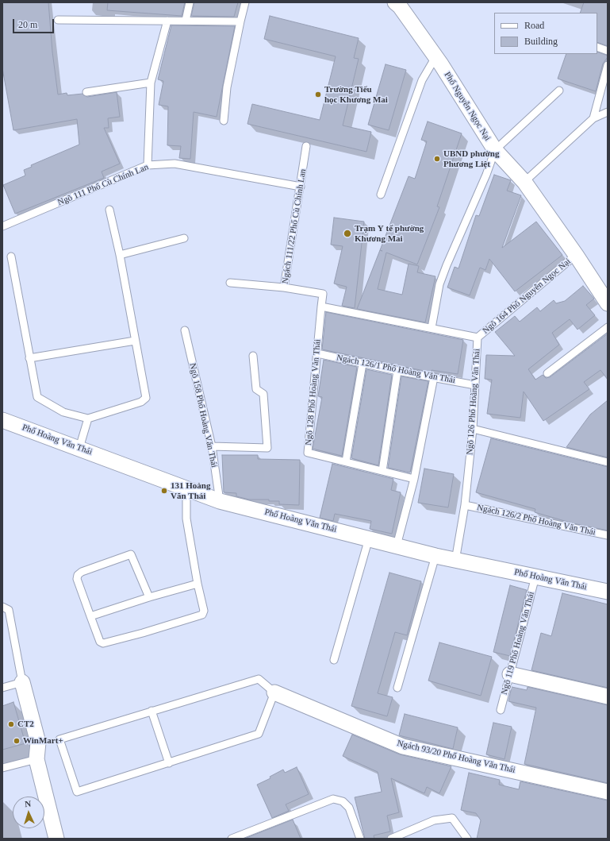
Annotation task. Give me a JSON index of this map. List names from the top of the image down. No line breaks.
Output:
{"streets":{"street":["Phố Nguyễn Ngọc Nại","Phố Hoàng Văn Thái","Ngách 93/20 Phố Hoàng Văn Thái"],"lane":["Ngõ 111 Phố Cù Chính Lan","Ngách 111/22 Phố Cù Chính Lan","Ngõ 164 Phố Nguyễn Ngọc Nại","Ngách 126/1 Phố Hoàng Văn Thái","Ngõ 128 Phố Hoàng Văn Thái","Ngõ 126 Phố Hoàng Văn Thái","Ngõ 158 Phố Hoàng Văn Thái","Ngách 126/2 Phố Hoàng Văn Thái","Ngõ 119 Phố Hoàng Văn Thái"]},"crossings":[["Phố Nguyễn Ngọc Nại","Ngõ 164 Phố Nguyễn Ngọc Nại"],["Ngõ 111 Phố Cù Chính Lan","Ngách 111/22 Phố Cù Chính Lan"],["Ngách 111/22 Phố Cù Chính Lan","Ngõ 128 Phố Hoàng Văn Thái"],["Ngách 111/22 Phố Cù Chính Lan","Ngõ 126 Phố Hoàng Văn Thái"],["Ngõ 164 Phố Nguyễn Ngọc Nại","Ngõ 126 Phố Hoàng Văn Thái"],["Ngách 126/1 Phố Hoàng Văn Thái","Ngõ 128 Phố Hoàng Văn Thái"],["Ngách 126/1 Phố Hoàng Văn Thái","Ngõ 126 Phố Hoàng Văn Thái"],["Ngõ 128 Phố Hoàng Văn Thái","Ngõ 126 Phố Hoàng Văn Thái"],["Ngõ 126 Phố Hoàng Văn Thái","Phố Hoàng Văn Thái"],["Ngõ 126 Phố Hoàng Văn Thái","Ngách 126/2 Phố Hoàng Văn Thái"],["Ngõ 158 Phố Hoàng Văn Thái","Phố Hoàng Văn Thái"],["Phố Hoàng Văn Thái","Ngõ 119 Phố Hoàng Văn Thái"]],"places":["Trường Tiểu học Khương Mai","UBND phường Phương Liệt","Trạm Y tế phường Khương Mai","131 Hoàng Văn Thái","CT2","WinMart+"],"legend":["Road","Building"],"scale_bar":"20 m","north":"top"}
